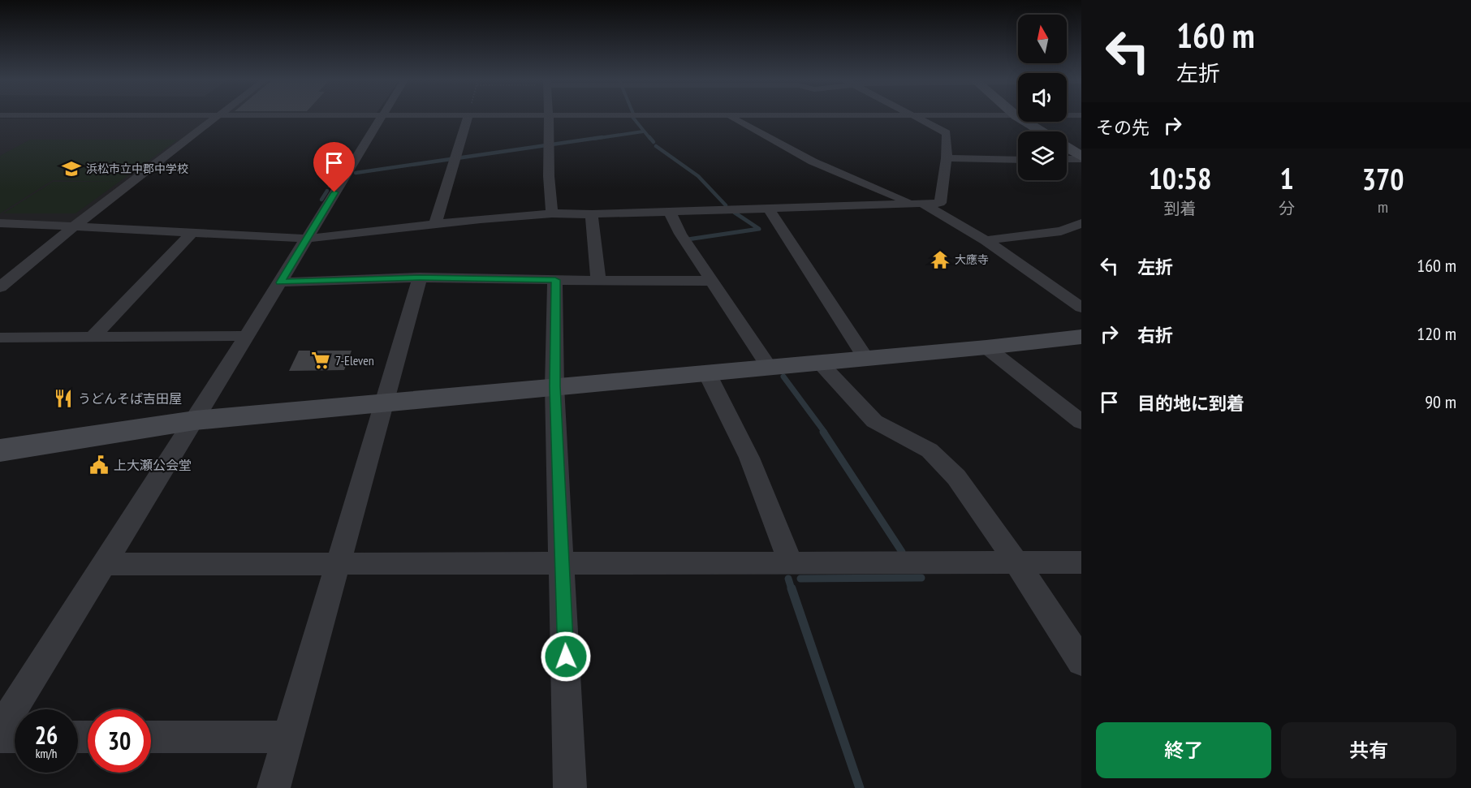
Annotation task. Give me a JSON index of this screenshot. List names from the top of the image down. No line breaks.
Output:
{"places":{"school or university":["浜松市立中郡中学校"],"temple":["大應寺"],"supermarket":["7-Eleven"],"restaurant":["うどんそば吉田屋"],"public building":["上大瀬公会堂"]},"north":"top","page":{"turn":["160 m","左折"],"then":"その先","eta":["10:58","到着","1","分","370","m"],"list":[{"name":"左折","value":"160 m"},{"name":"右折","value":"120 m"},{"name":"目的地に到着","value":"90 m"}],"speed":"26 km/h","limit":"30","buttons":["終了","共有"]}}
